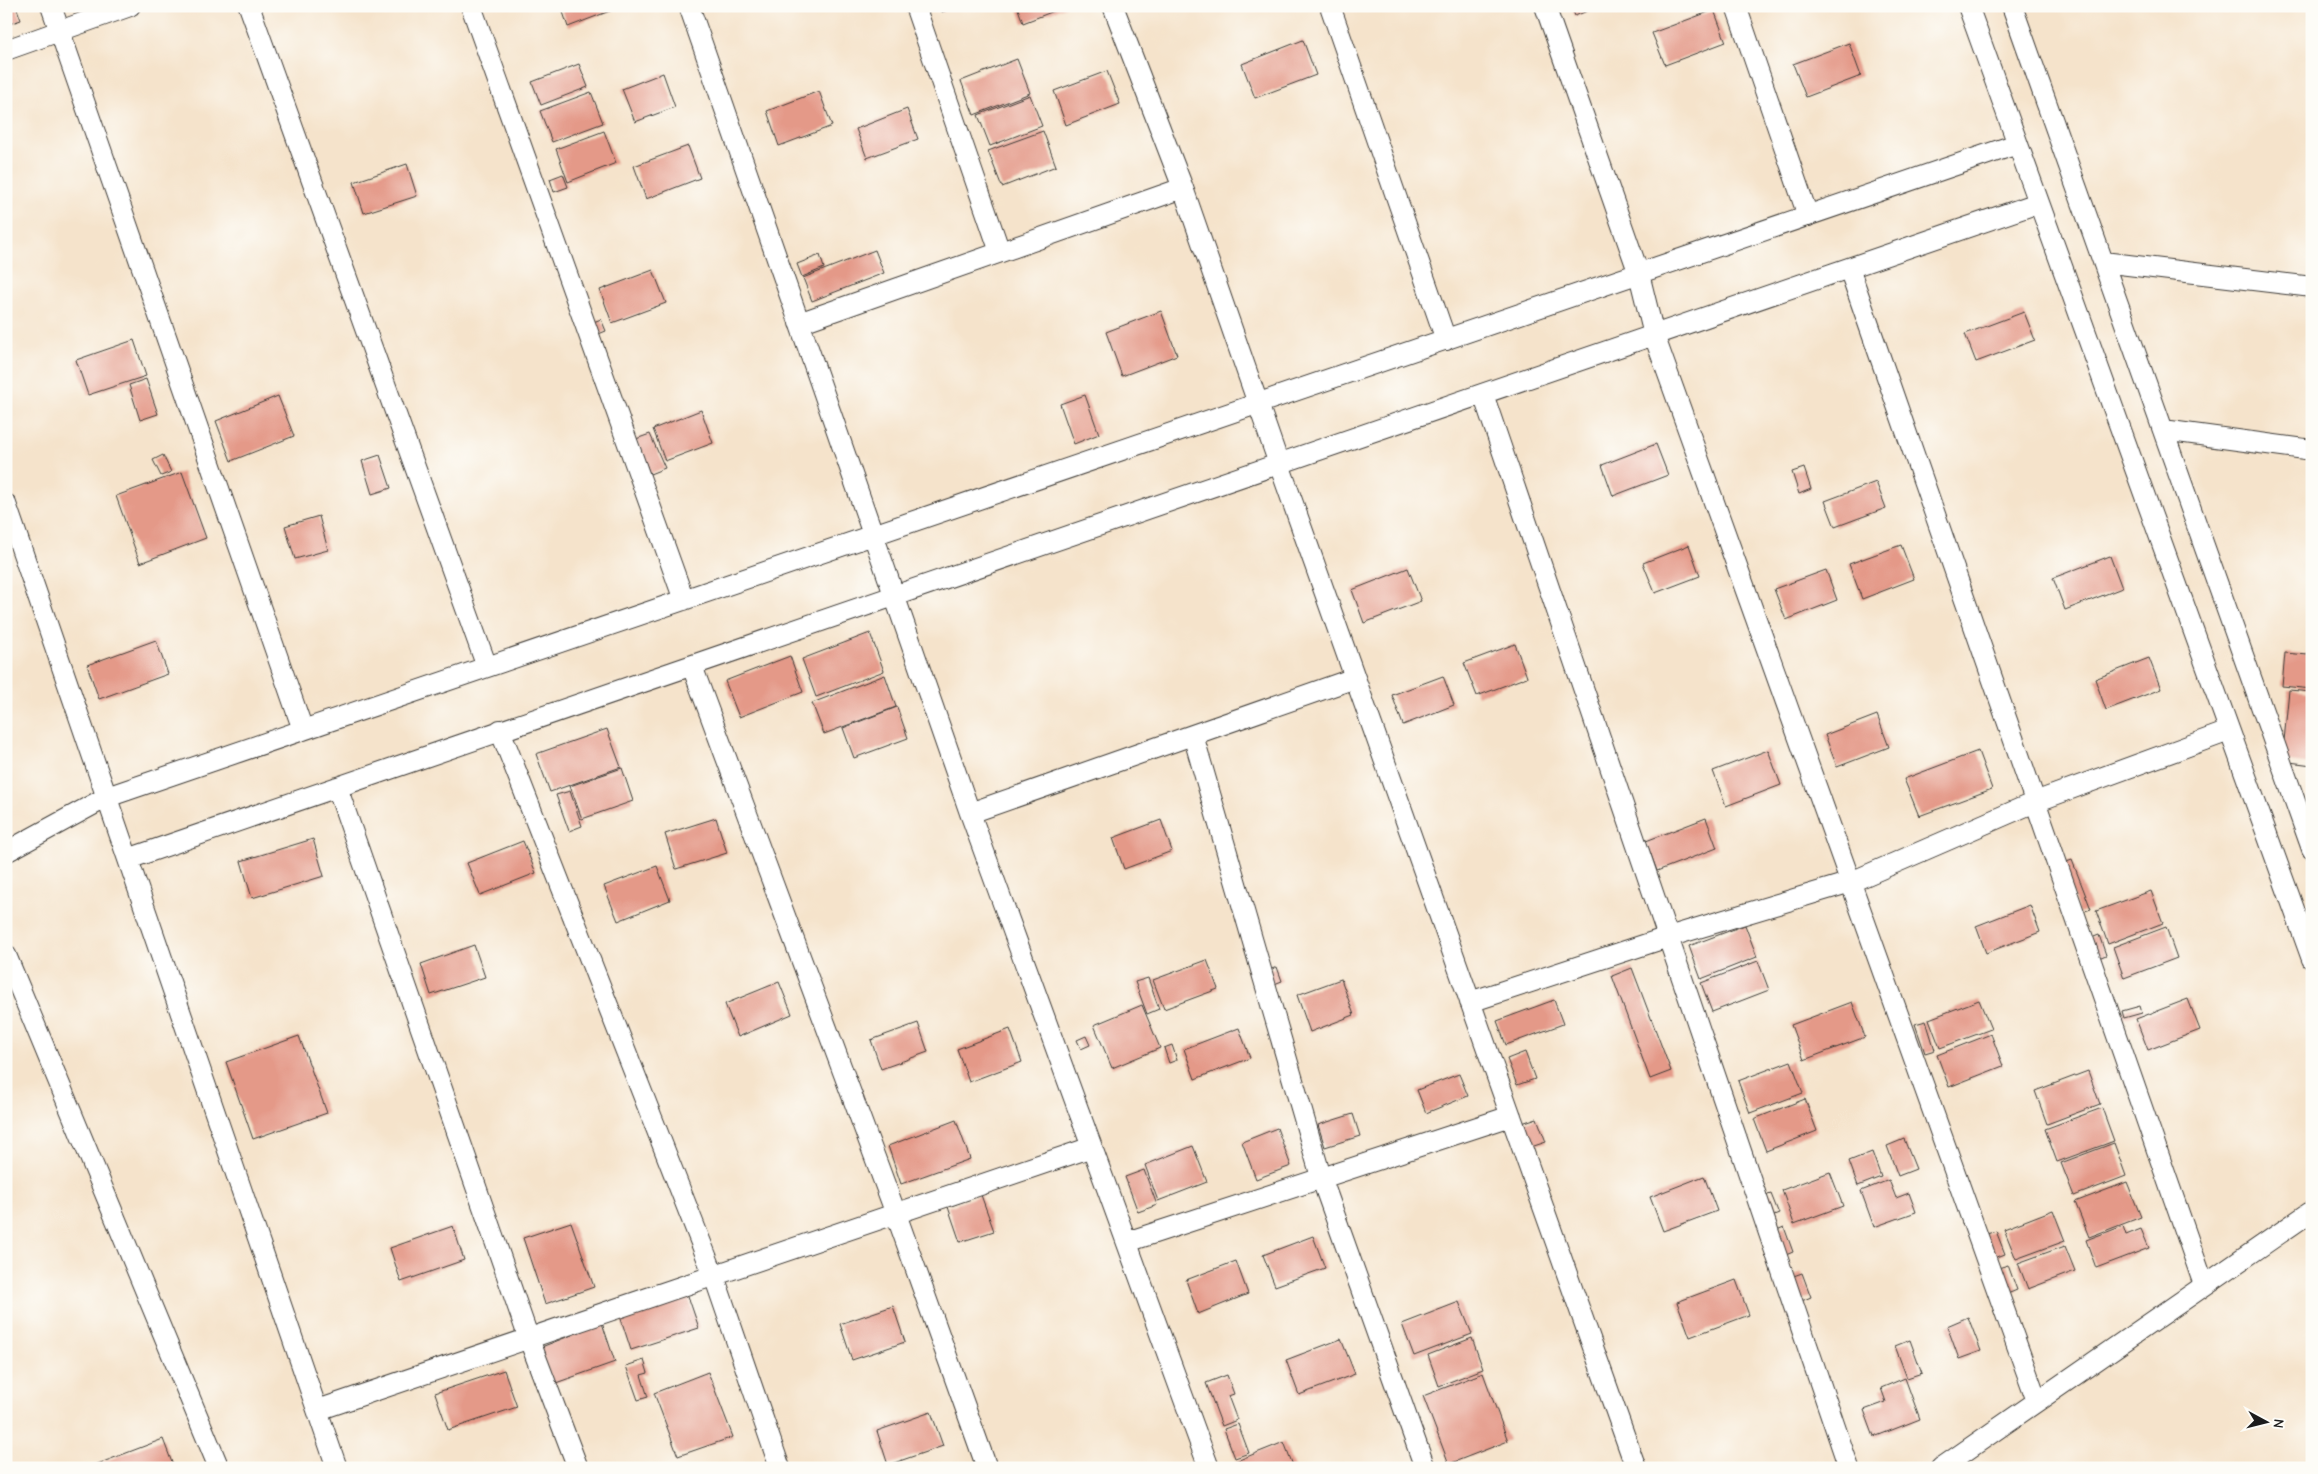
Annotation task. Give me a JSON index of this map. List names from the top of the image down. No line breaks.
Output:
{"north":"right"}
